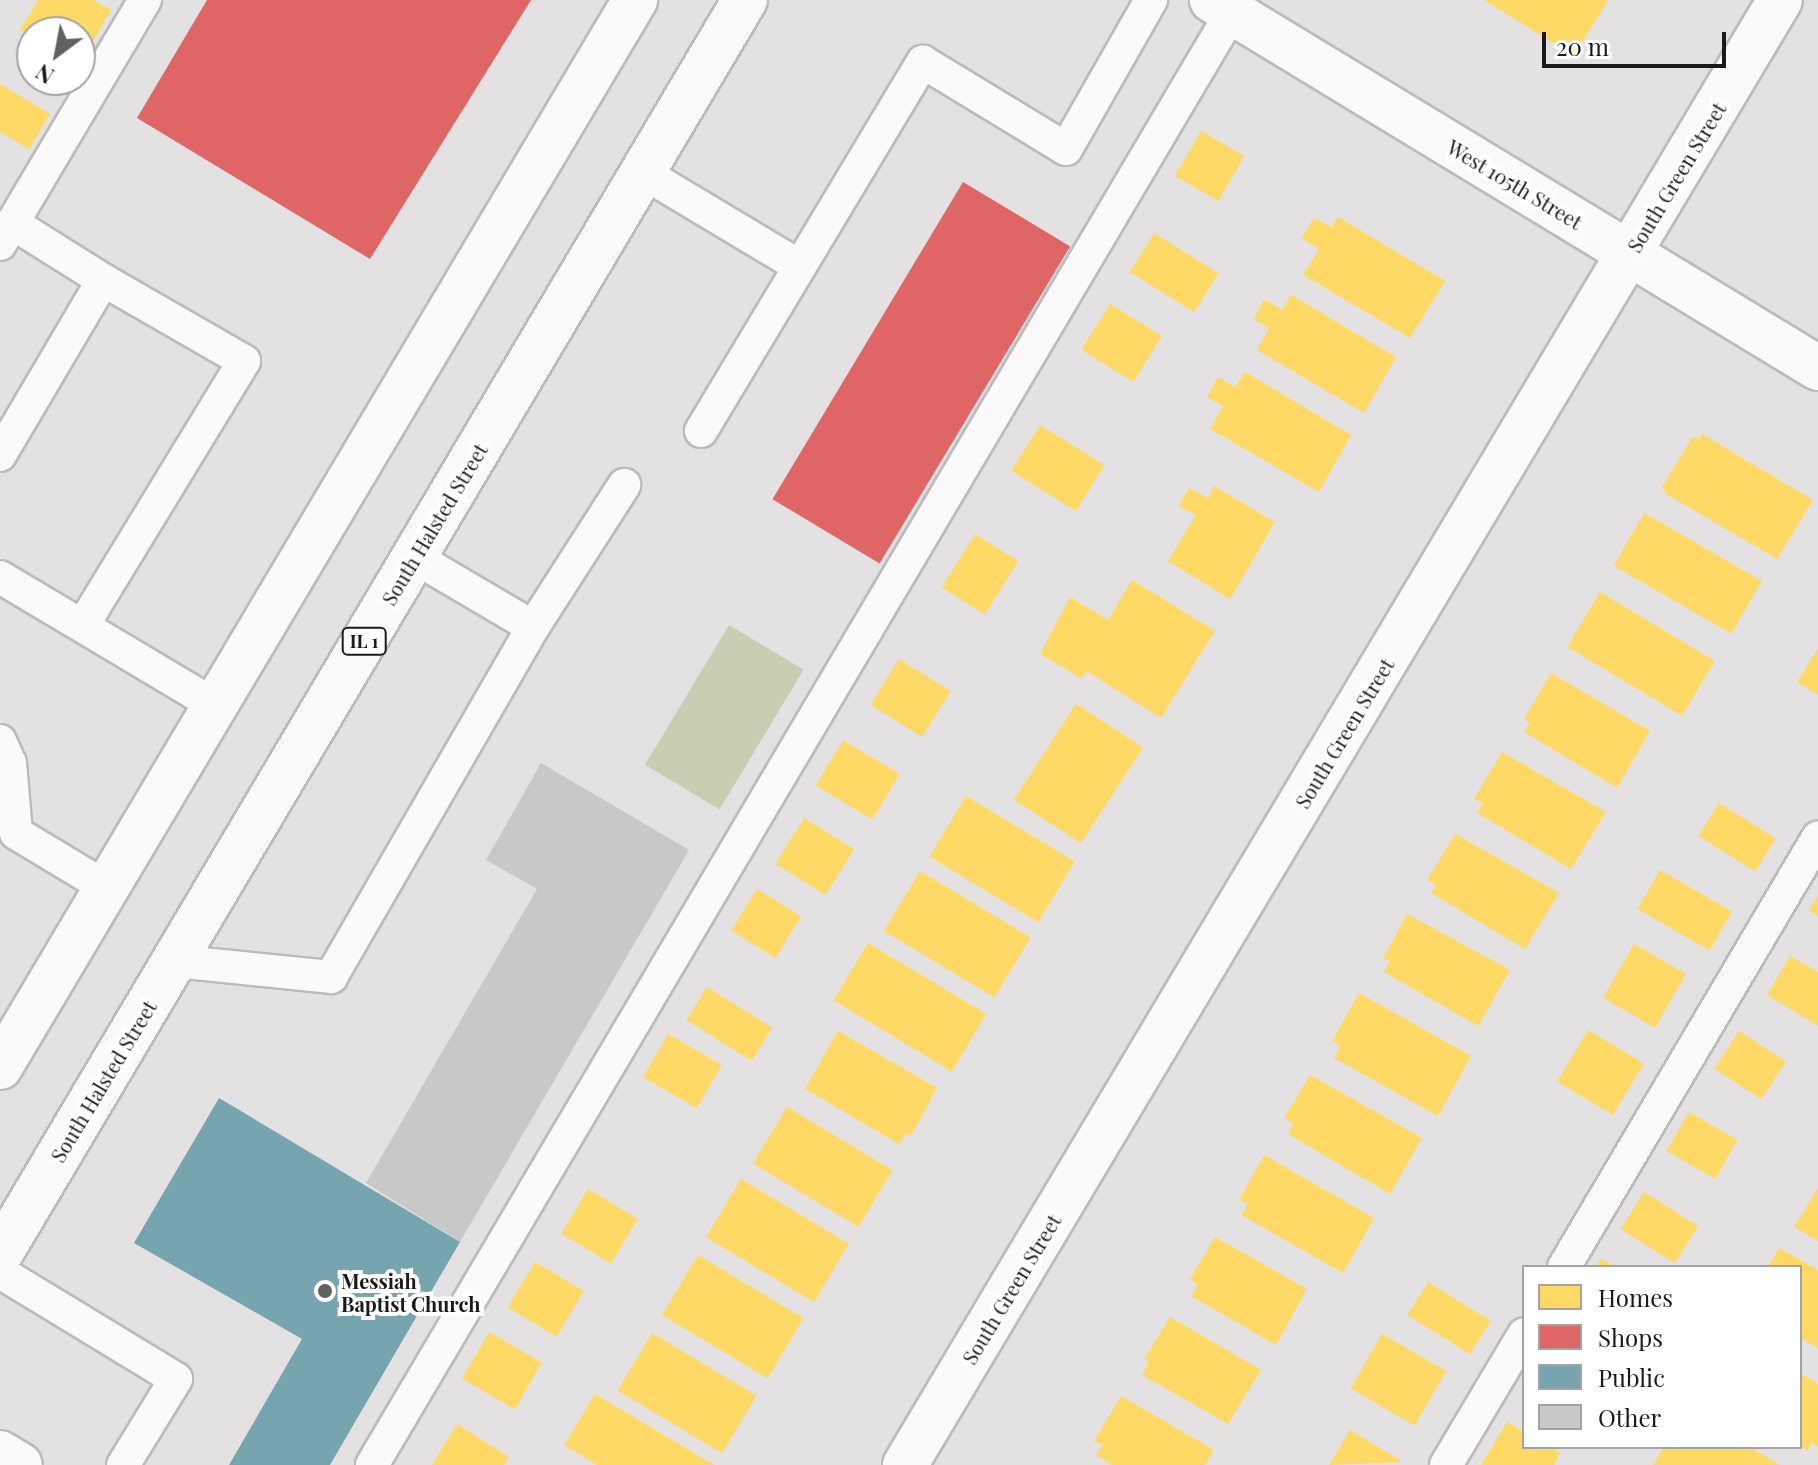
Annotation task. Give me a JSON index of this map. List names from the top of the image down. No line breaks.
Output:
{"streets":{"main road":["South Green Street","West 105th Street","South Halsted Street","IL 1"]},"crossings":[["South Green Street","West 105th Street"]],"places":["Messiah Baptist Church"],"legend":["Homes","Shops","Public","Other"],"scale_bar":"20 m","north":"bottom left"}
